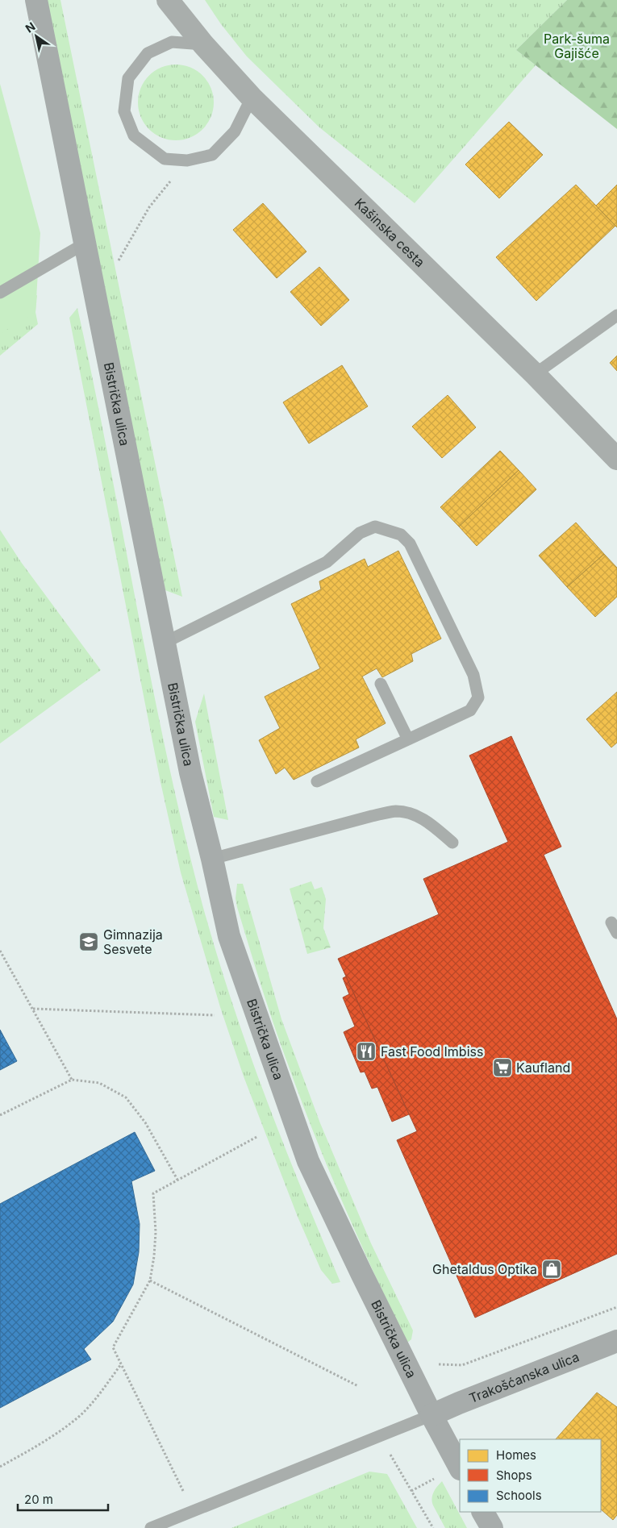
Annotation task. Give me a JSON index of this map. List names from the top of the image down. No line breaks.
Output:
{"streets":{"main road":["Bistrička ulica","Trakošćanska ulica"],"street":["Kašinska cesta"]},"crossings":[["Bistrička ulica","Trakošćanska ulica"]],"parks":["Park-šuma Gajišće"],"places":{"school or university":["Gimnazija Sesvete"],"restaurant":["Fast Food Imbiss"],"supermarket":["Kaufland"],"shop":["Ghetaldus Optika"]},"legend":["Homes","Shops","Schools"],"scale_bar":"20 m","north":"top left"}
